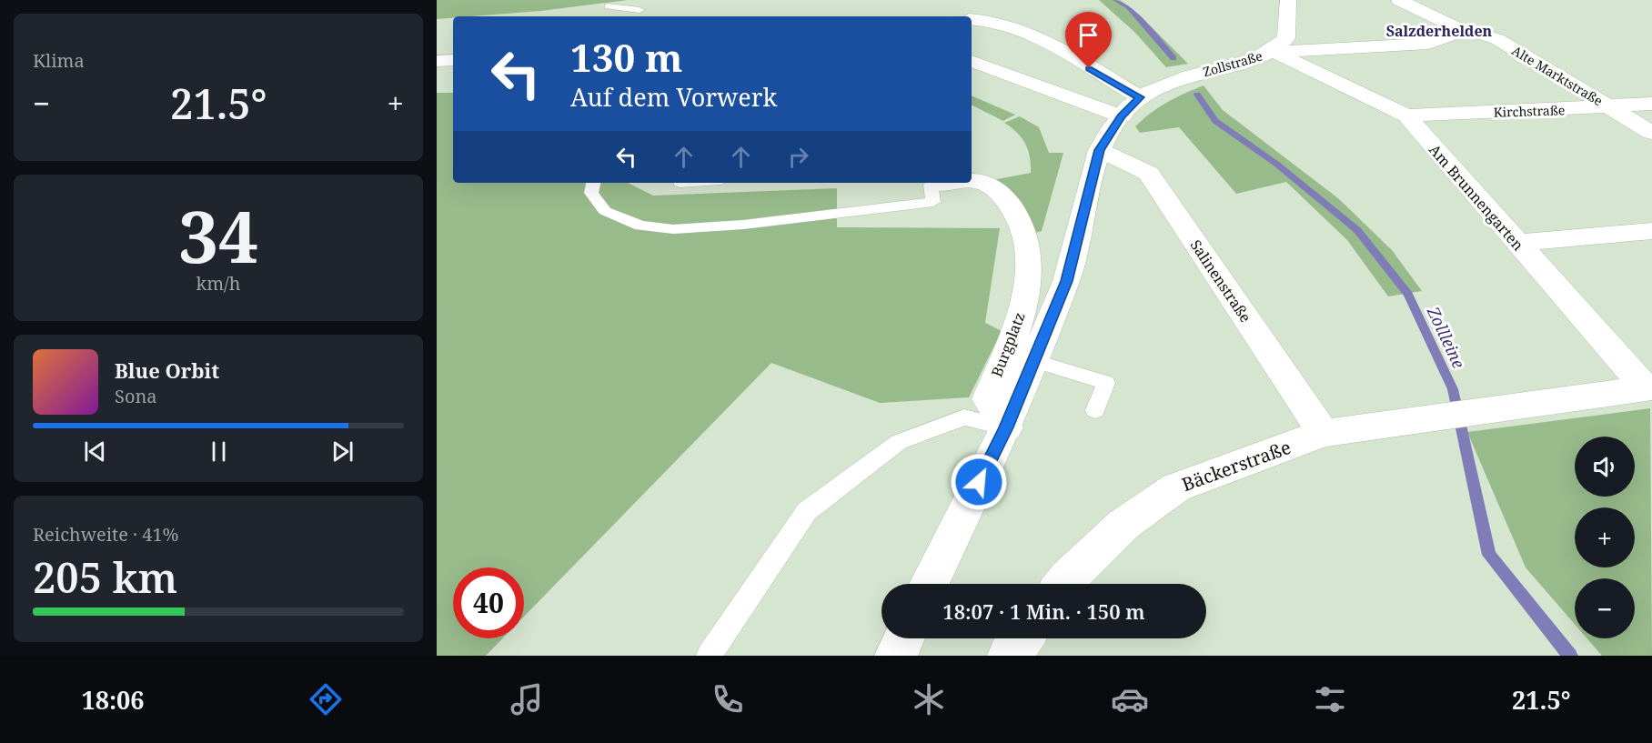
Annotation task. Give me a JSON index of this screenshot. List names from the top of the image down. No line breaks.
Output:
{"streets":{"street":["Zollstraße","Alte Marktstraße","Kirchstraße","Am Brunnengarten","Salinenstraße","Burgplatz","Bäckerstraße"]},"crossings":[["Zollstraße","Am Brunnengarten"],["Alte Marktstraße","Kirchstraße"],["Kirchstraße","Am Brunnengarten"],["Am Brunnengarten","Bäckerstraße"],["Salinenstraße","Bäckerstraße"]],"districts":["Salzderhelden"],"water":["Zollleine"],"page":{"tile":["Klima",["34","km/h"],["Reichweite · 41%","205 km"]],"turn":["130 m","Auf dem Vorwerk"],"heat":["−","21.5°","+"],"song":["Blue Orbit","Sona"],"map_buttons":["+","−"],"limit":"40","trip":"18:07 · 1 Min. · 150 m","tabs":["18:06","21.5°"]}}
